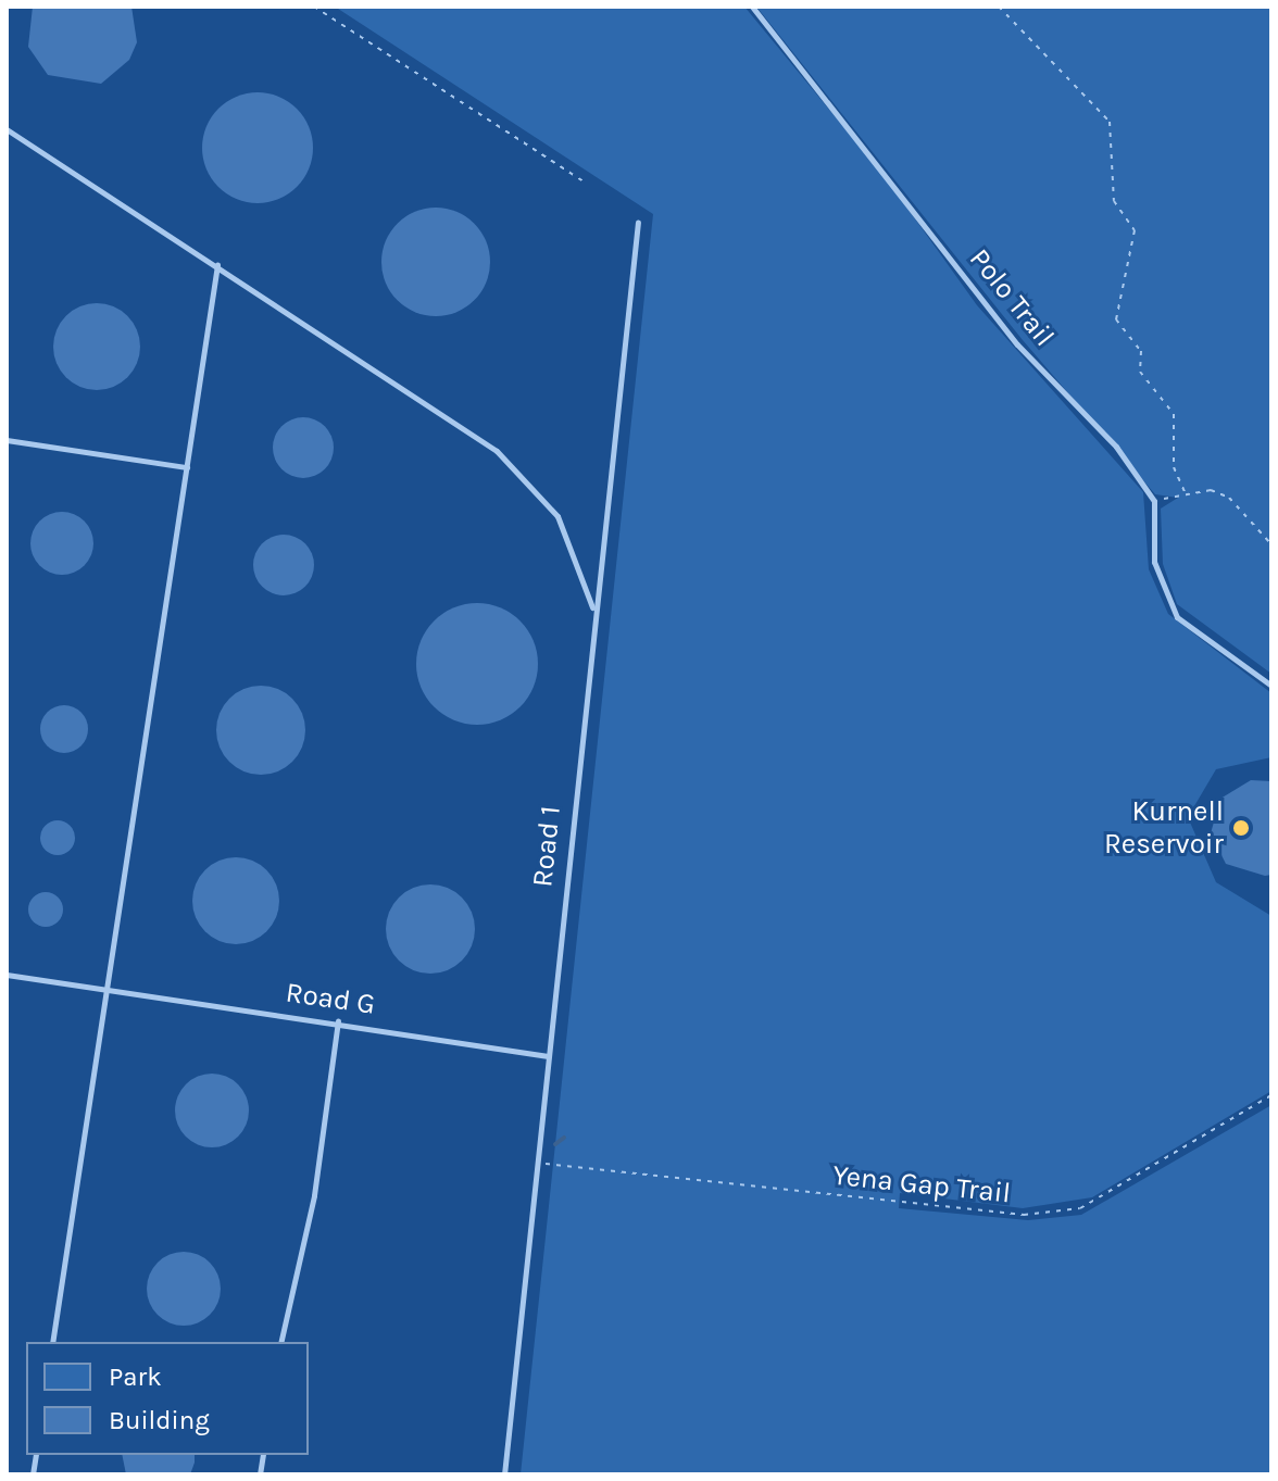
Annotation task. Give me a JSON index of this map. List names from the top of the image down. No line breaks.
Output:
{"streets":{"lane":["Polo Trail","Road 1","Road G"],"path":["Yena Gap Trail"]},"crossings":[["Road 1","Road G"],["Road 1","Yena Gap Trail"]],"places":["Kurnell Reservoir"],"legend":["Park","Building"]}
